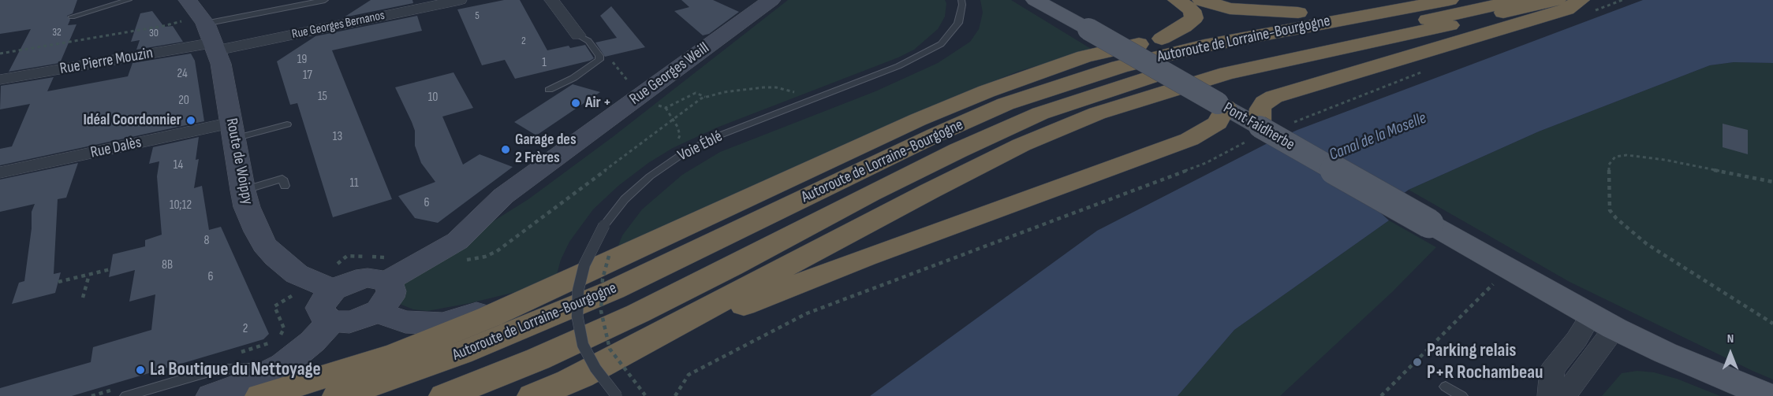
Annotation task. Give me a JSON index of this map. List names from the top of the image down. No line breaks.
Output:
{"streets":{"highway":["Autoroute de Lorraine-Bourgogne"],"main road":["Rue Georges Weill","Pont Faidherbe","Route de Woippy"],"street":["Rue Georges Bernanos","Rue Pierre Mouzin","Rue Dalès"],"lane":["Voie Éblé"]},"crossings":[["Rue Georges Bernanos","Rue Pierre Mouzin"],["Rue Georges Bernanos","Route de Woippy"],["Rue Pierre Mouzin","Route de Woippy"],["Rue Dalès","Route de Woippy"]],"water":["Canal de la Moselle"],"places":["Air +","Idéal Coordonnier","Garage des 2 Frères","Parking relais P+R Rochambeau","La Boutique du Nettoyage"],"house_numbers":["5","32","30","2","19","1","24","17","15","10","20","13","14","11","6","10;12","8","8B","6","2"],"north":"top"}
